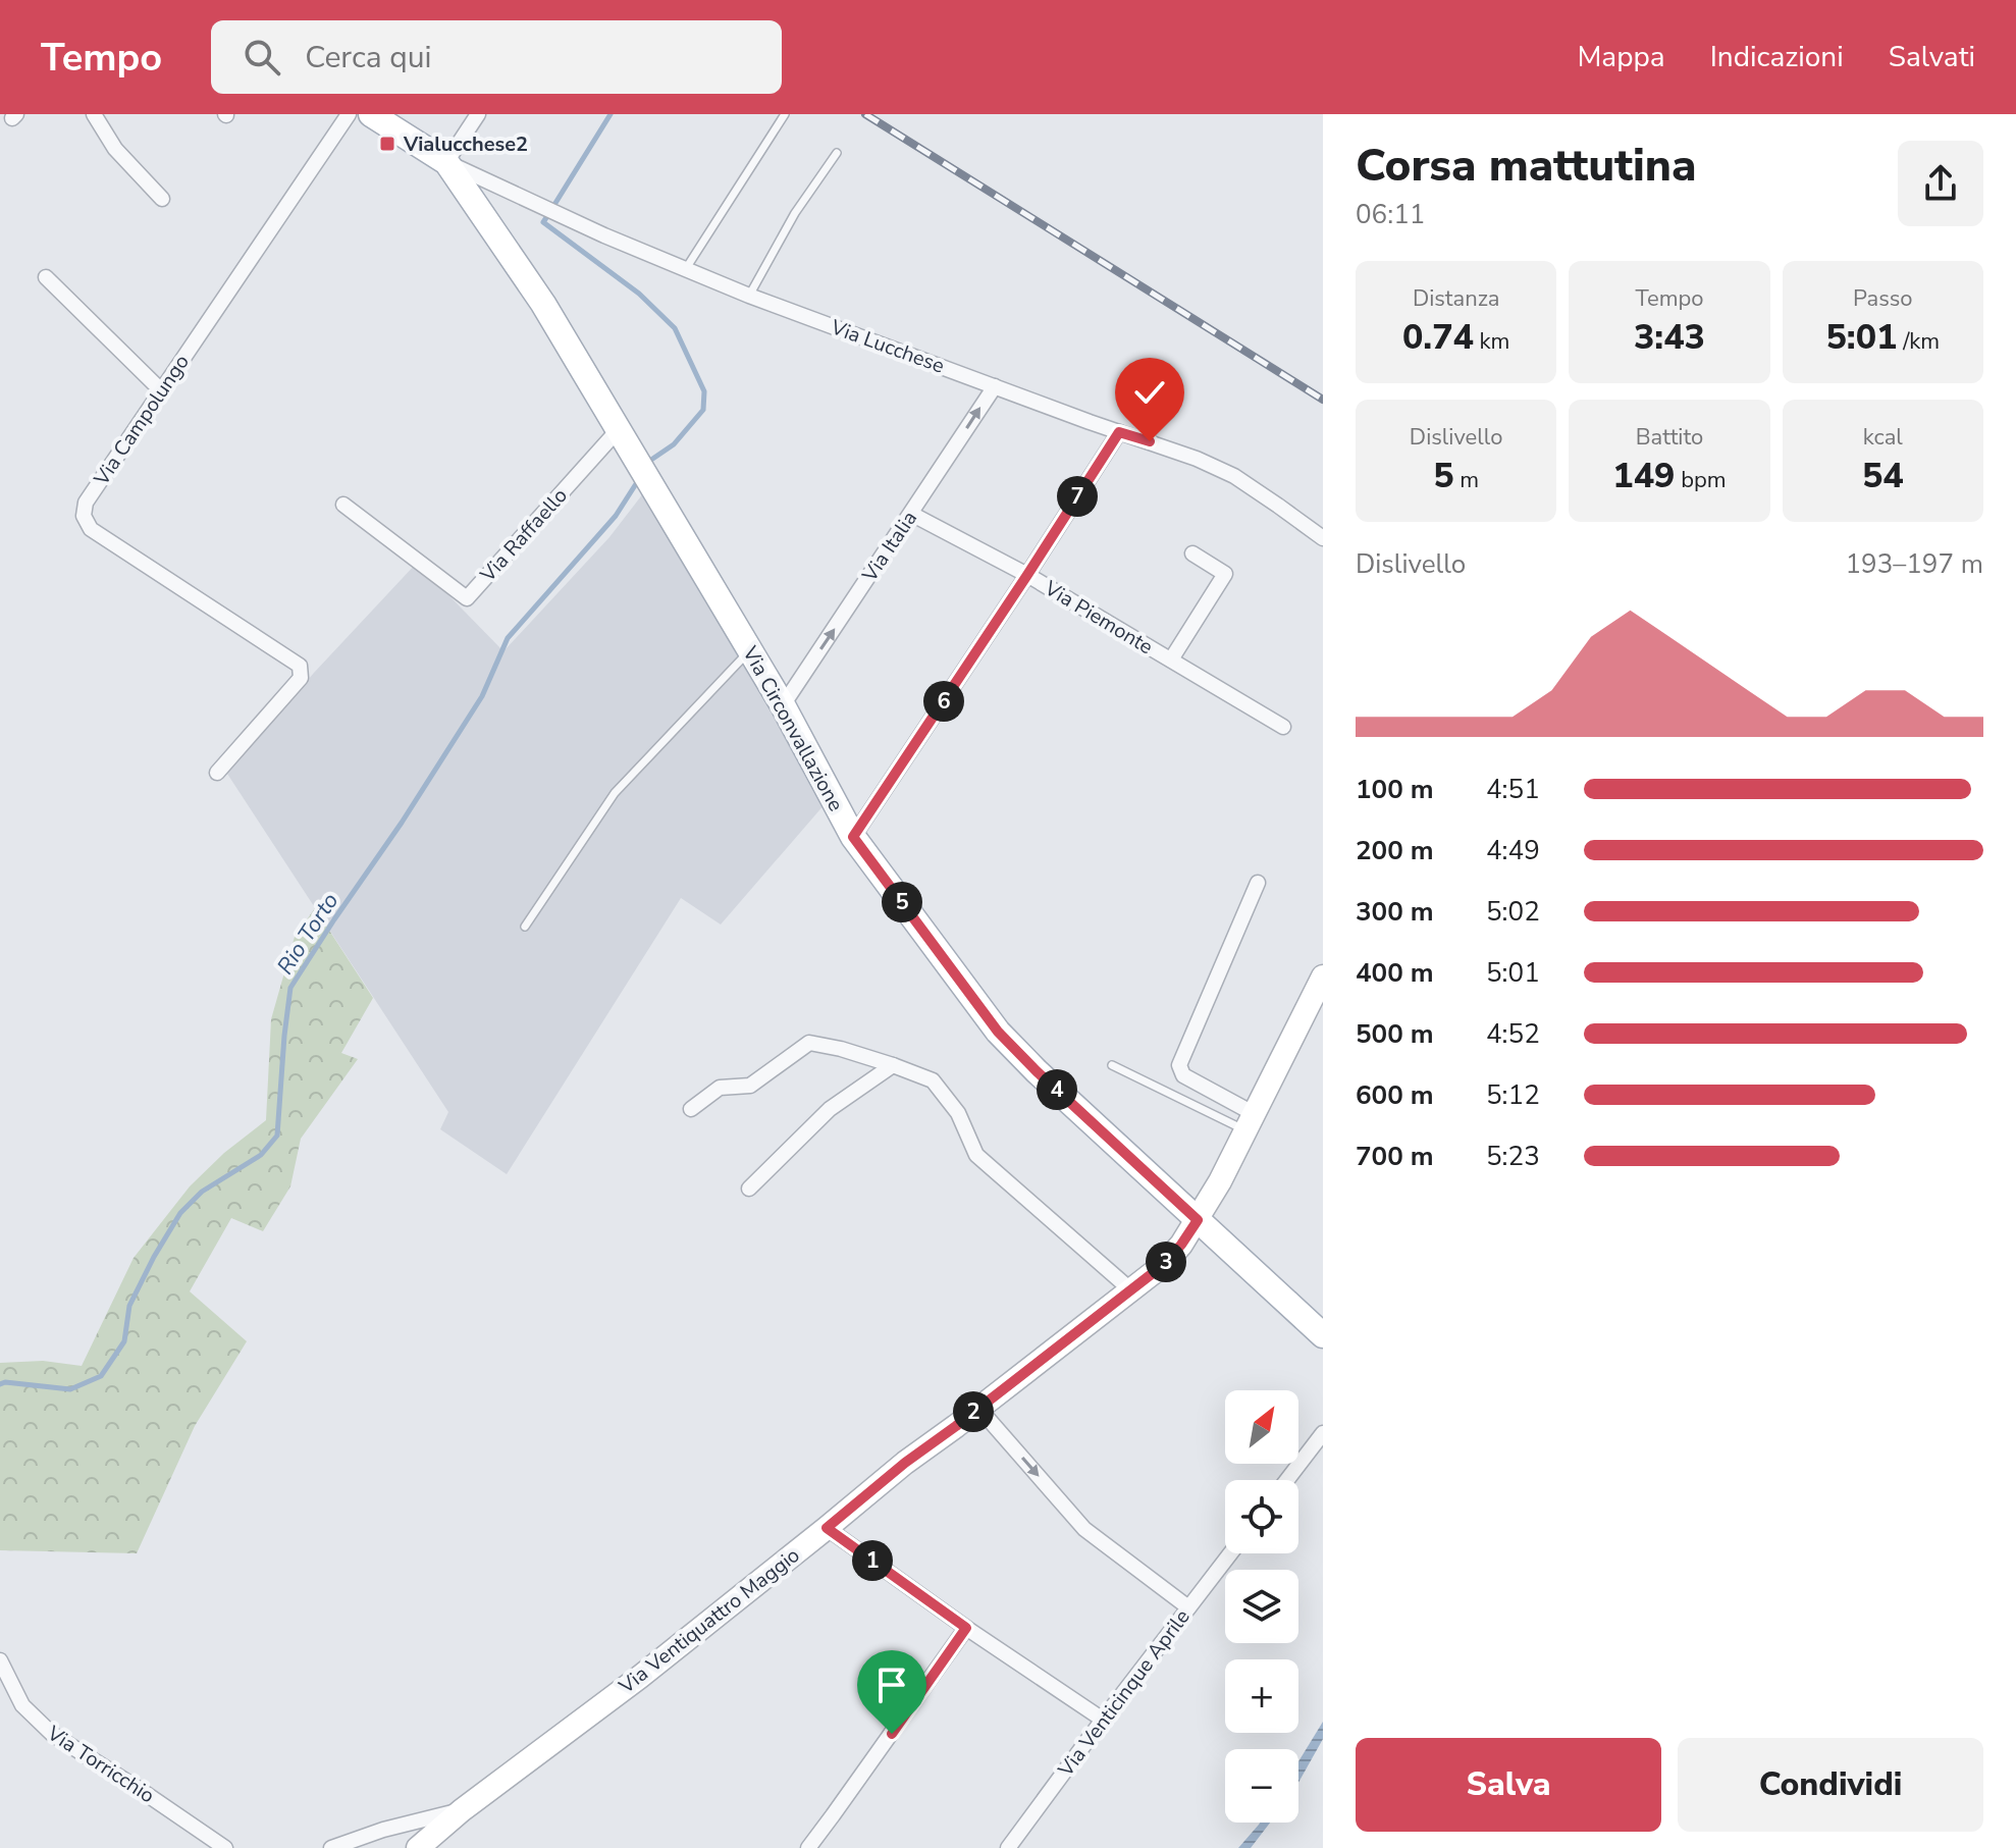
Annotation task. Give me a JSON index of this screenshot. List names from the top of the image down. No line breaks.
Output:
{"streets":{"main road":["Via Circonvallazione"],"street":["Via Lucchese","Via Campolungo","Via Raffaello","Via Italia","Via Piemonte","Via Ventiquattro Maggio","Via Venticinque Aprile","Via Torricchio"]},"crossings":[["Via Lucchese","Via Italia"],["Via Lucchese","Via Circonvallazione"],["Via Raffaello","Via Circonvallazione"],["Via Italia","Via Piemonte"],["Via Italia","Via Circonvallazione"],["Via Circonvallazione","Via Ventiquattro Maggio"]],"one_way":["Via Italia"],"water":["Rio Torto"],"places":{"transit":["Vialucchese2"]},"north":"top right","page":{"header":"Tempo","search":"Cerca qui","nav":["Mappa","Indicazioni","Salvati"],"heading":["Corsa mattutina","06:11"],"stats":[["Distanza","0.74 km"],["Tempo","3:43"],["Passo","5:01 /km"],["Dislivello","5 m"],["Battito","149 bpm"],["kcal","54"]],"pins":["7","6","5","4","3","2","1"],"chart":["Dislivello","193–197 m"],"list":[{"name":"100 m","note":"4:51"},{"name":"200 m","note":"4:49"},{"name":"300 m","note":"5:02"},{"name":"400 m","note":"5:01"},{"name":"500 m","note":"4:52"},{"name":"600 m","note":"5:12"},{"name":"700 m","note":"5:23"}],"map_buttons":["+","−"],"buttons":["Salva","Condividi"]}}
